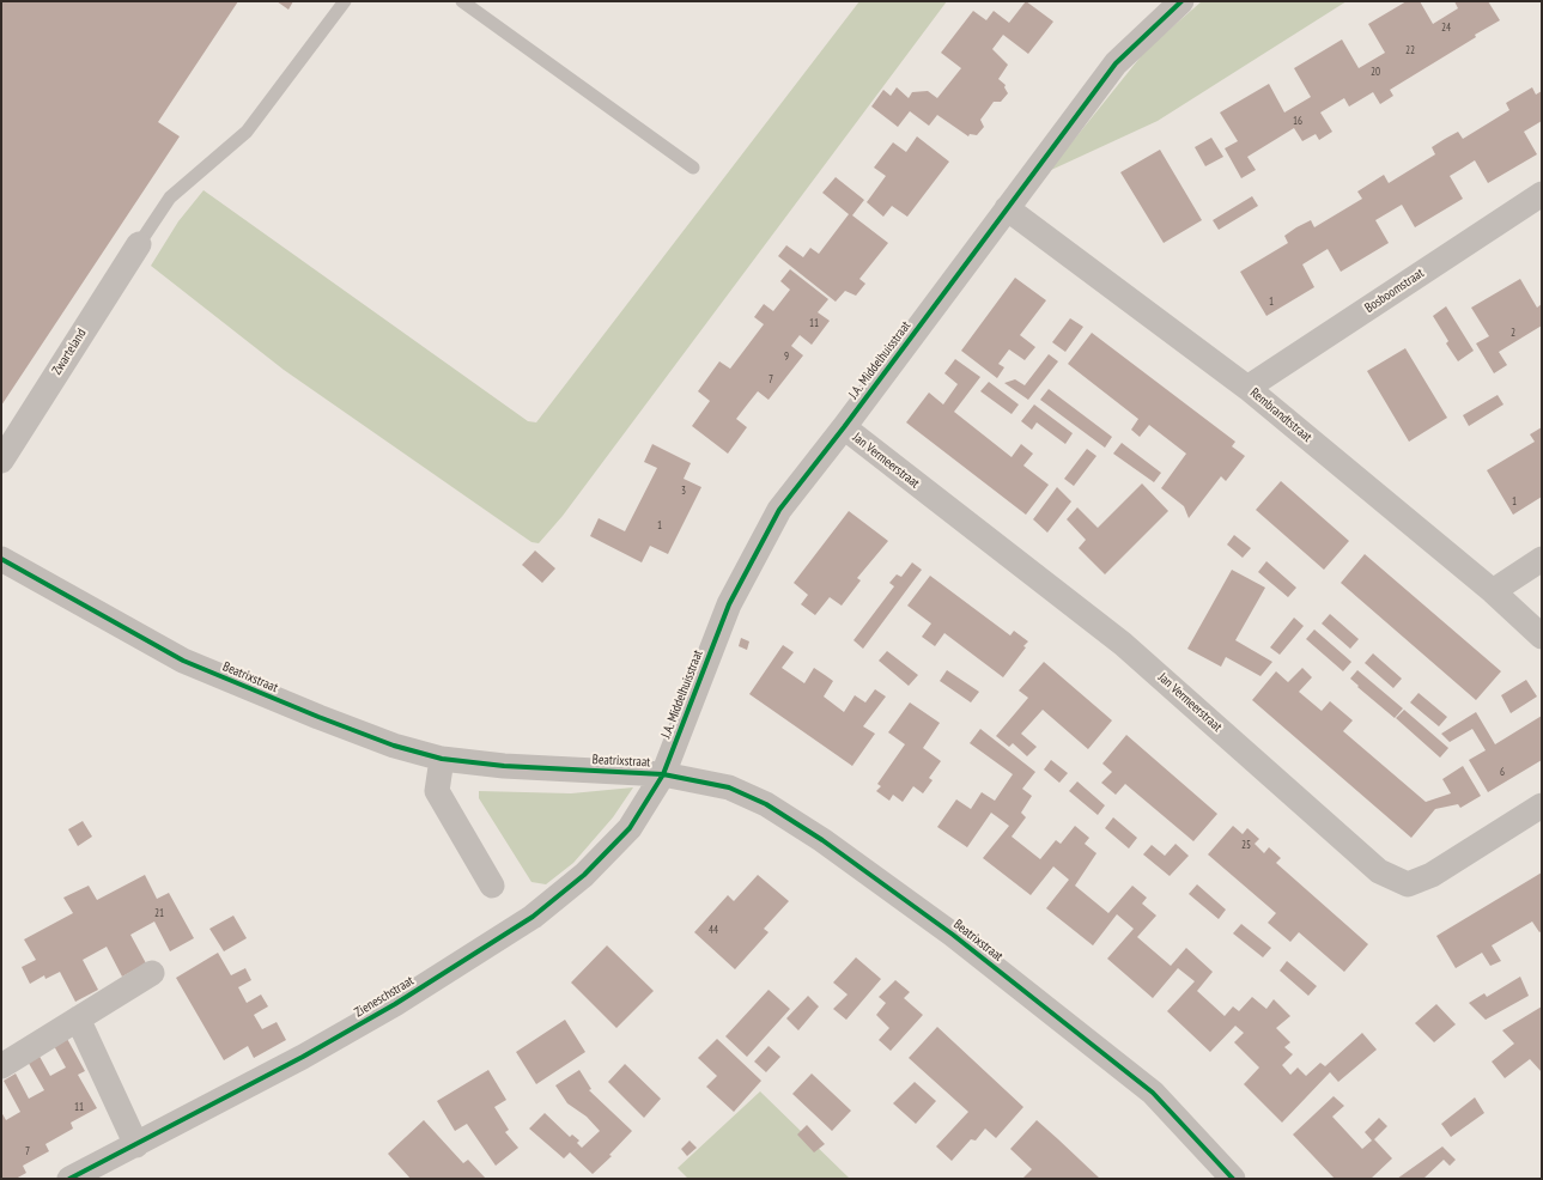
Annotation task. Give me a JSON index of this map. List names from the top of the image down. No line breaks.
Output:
{"streets":{"street":["Bosboomstraat","Zwarteland","J.A. Middelhuisstraat","Rembrandtstraat","Jan Vermeerstraat","Beatrixstraat","Zieneschstraat"]},"crossings":[["Bosboomstraat","Rembrandtstraat"],["J.A. Middelhuisstraat","Rembrandtstraat"],["J.A. Middelhuisstraat","Jan Vermeerstraat"],["J.A. Middelhuisstraat","Beatrixstraat"],["J.A. Middelhuisstraat","Zieneschstraat"],["Beatrixstraat","Zieneschstraat"]],"house_numbers":["24","22","20","16","1","11","2","9","7","3","1","1","6","25","21","44","11","7"]}
